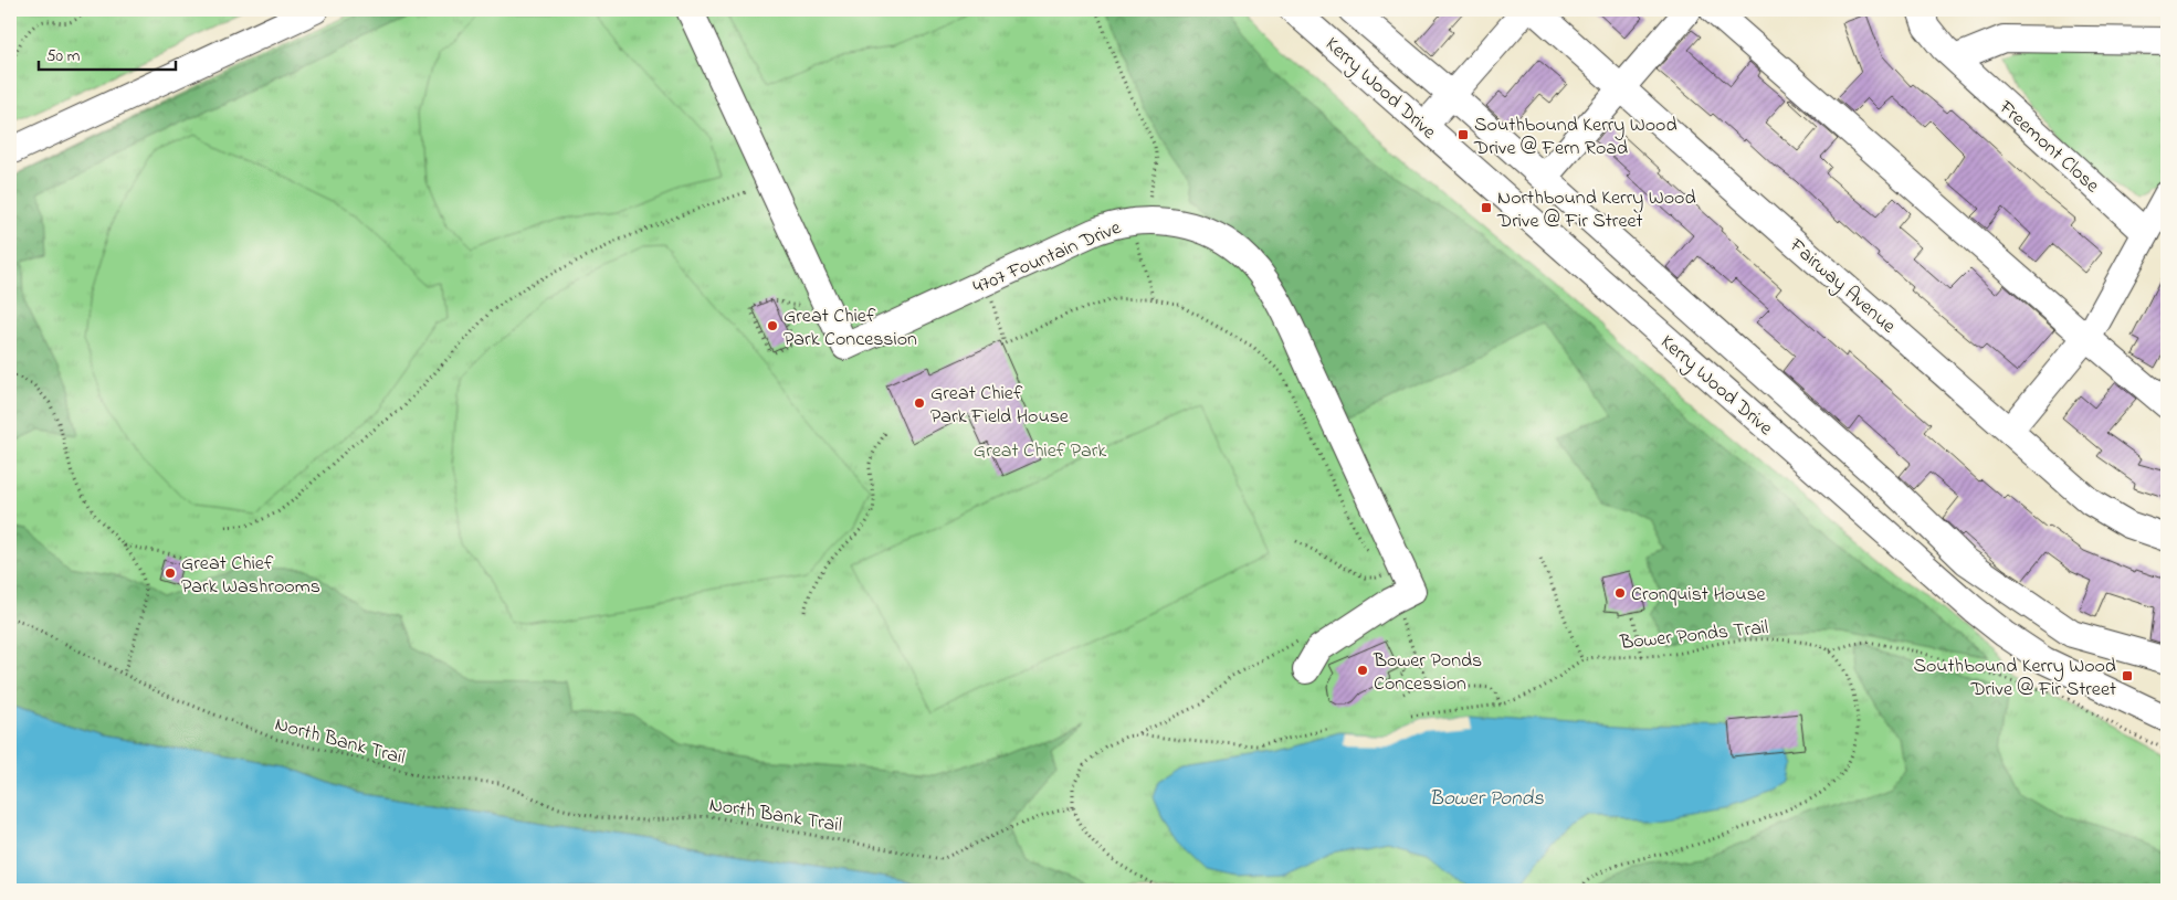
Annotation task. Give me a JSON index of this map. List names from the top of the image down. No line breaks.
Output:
{"streets":{"street":["Kerry Wood Drive","Freemont Close","4707 Fountain Drive","Fairway Avenue"],"path":["Bower Ponds Trail","North Bank Trail"]},"water":["Bower Ponds"],"parks":["Great Chief Park"],"places":{"transit":["Southbound Kerry Wood Drive @ Fern Road","Northbound Kerry Wood Drive @ Fir Street","Southbound Kerry Wood Drive @ Fir Street"],"other":["Great Chief Park Concession","Great Chief Park Field House","Great Chief Park Washrooms","Cronquist House","Bower Ponds Concession"]},"scale_bar":"50 m"}
